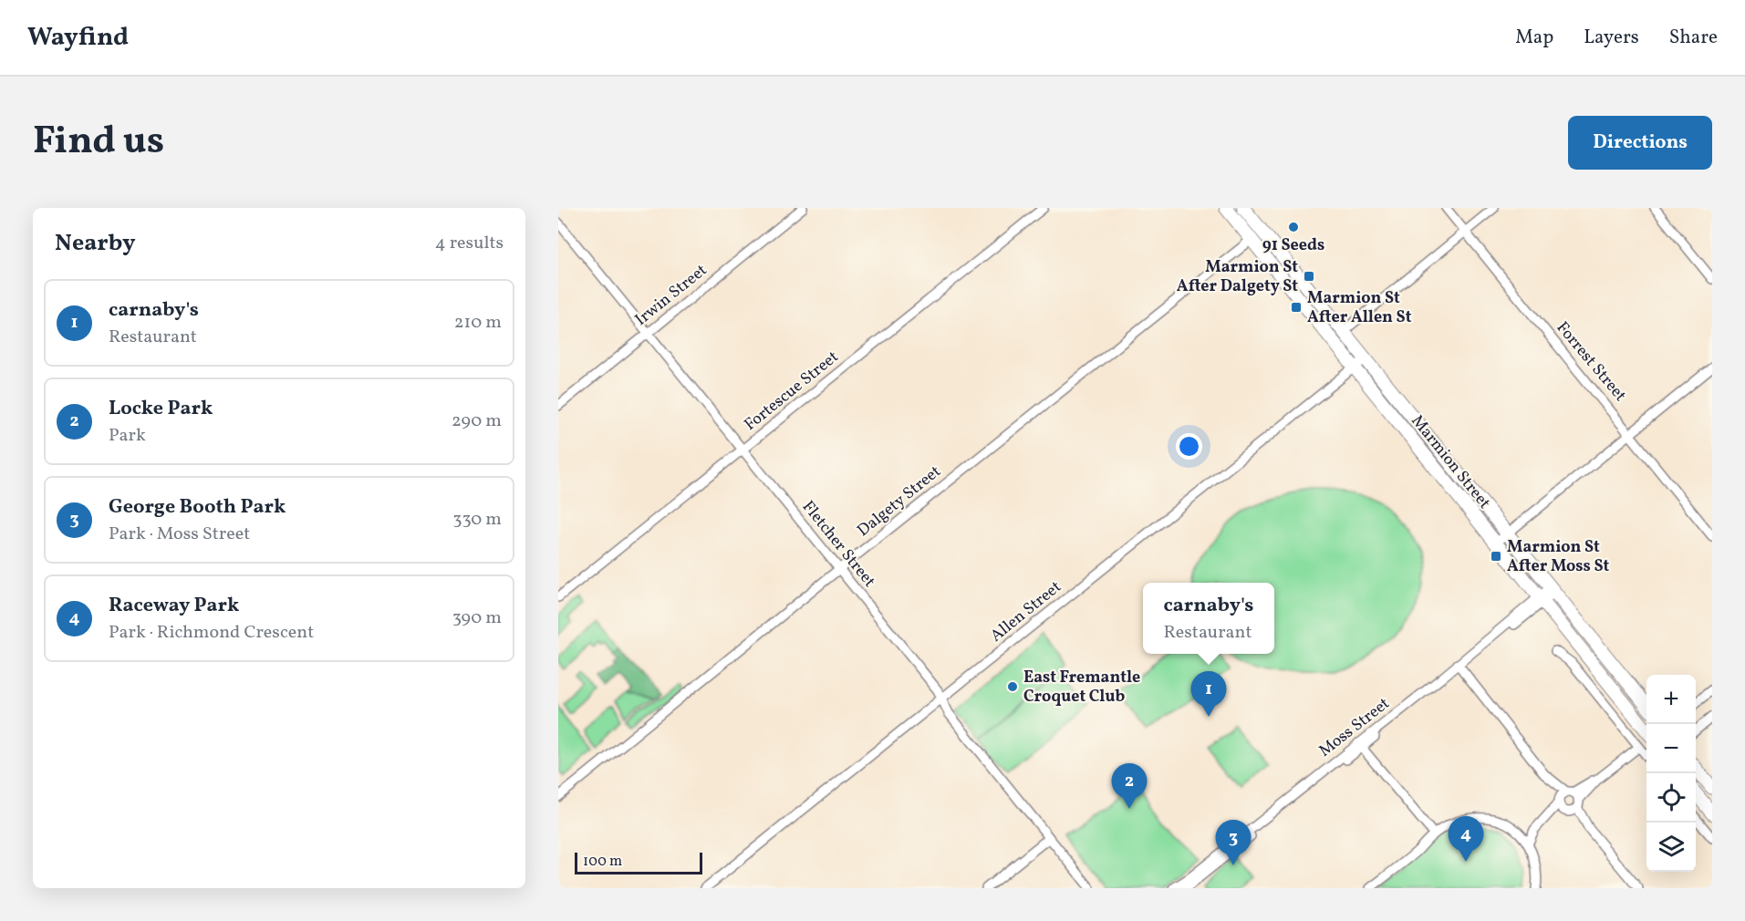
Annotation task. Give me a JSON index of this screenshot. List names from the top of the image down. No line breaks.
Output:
{"streets":{"main road":["Marmion Street"],"street":["Irwin Street","Forrest Street","Fortescue Street","Dalgety Street","Fletcher Street","Allen Street","Moss Street"]},"crossings":[["Irwin Street","Fletcher Street"],["Fortescue Street","Fletcher Street"],["Marmion Street","Dalgety Street"],["Marmion Street","Allen Street"],["Marmion Street","Moss Street"],["Dalgety Street","Fletcher Street"],["Fletcher Street","Allen Street"]],"places":{"other":["91 Seeds","East Fremantle Croquet Club"],"transit":["Marmion St After Dalgety St","Marmion St After Allen St","Marmion St After Moss St"]},"scale_bar":"100 m","page":{"header":"Wayfind","nav":["Map","Layers","Share"],"title":"Find us","buttons":"Directions","heading":["Nearby","4 results"],"list":[{"mark":"1","name":"carnaby's","note":"Restaurant","value":"210 m"},{"mark":"2","name":"Locke Park","note":"Park","value":"290 m"},{"mark":"3","name":"George Booth Park","note":"Park · Moss Street","value":"330 m"},{"mark":"4","name":"Raceway Park","note":"Park · Richmond Crescent","value":"390 m"}],"popup":["carnaby's","Restaurant"],"pins":["1","2","4","3"],"map_buttons":["+","−"],"scale":"100 m"}}
